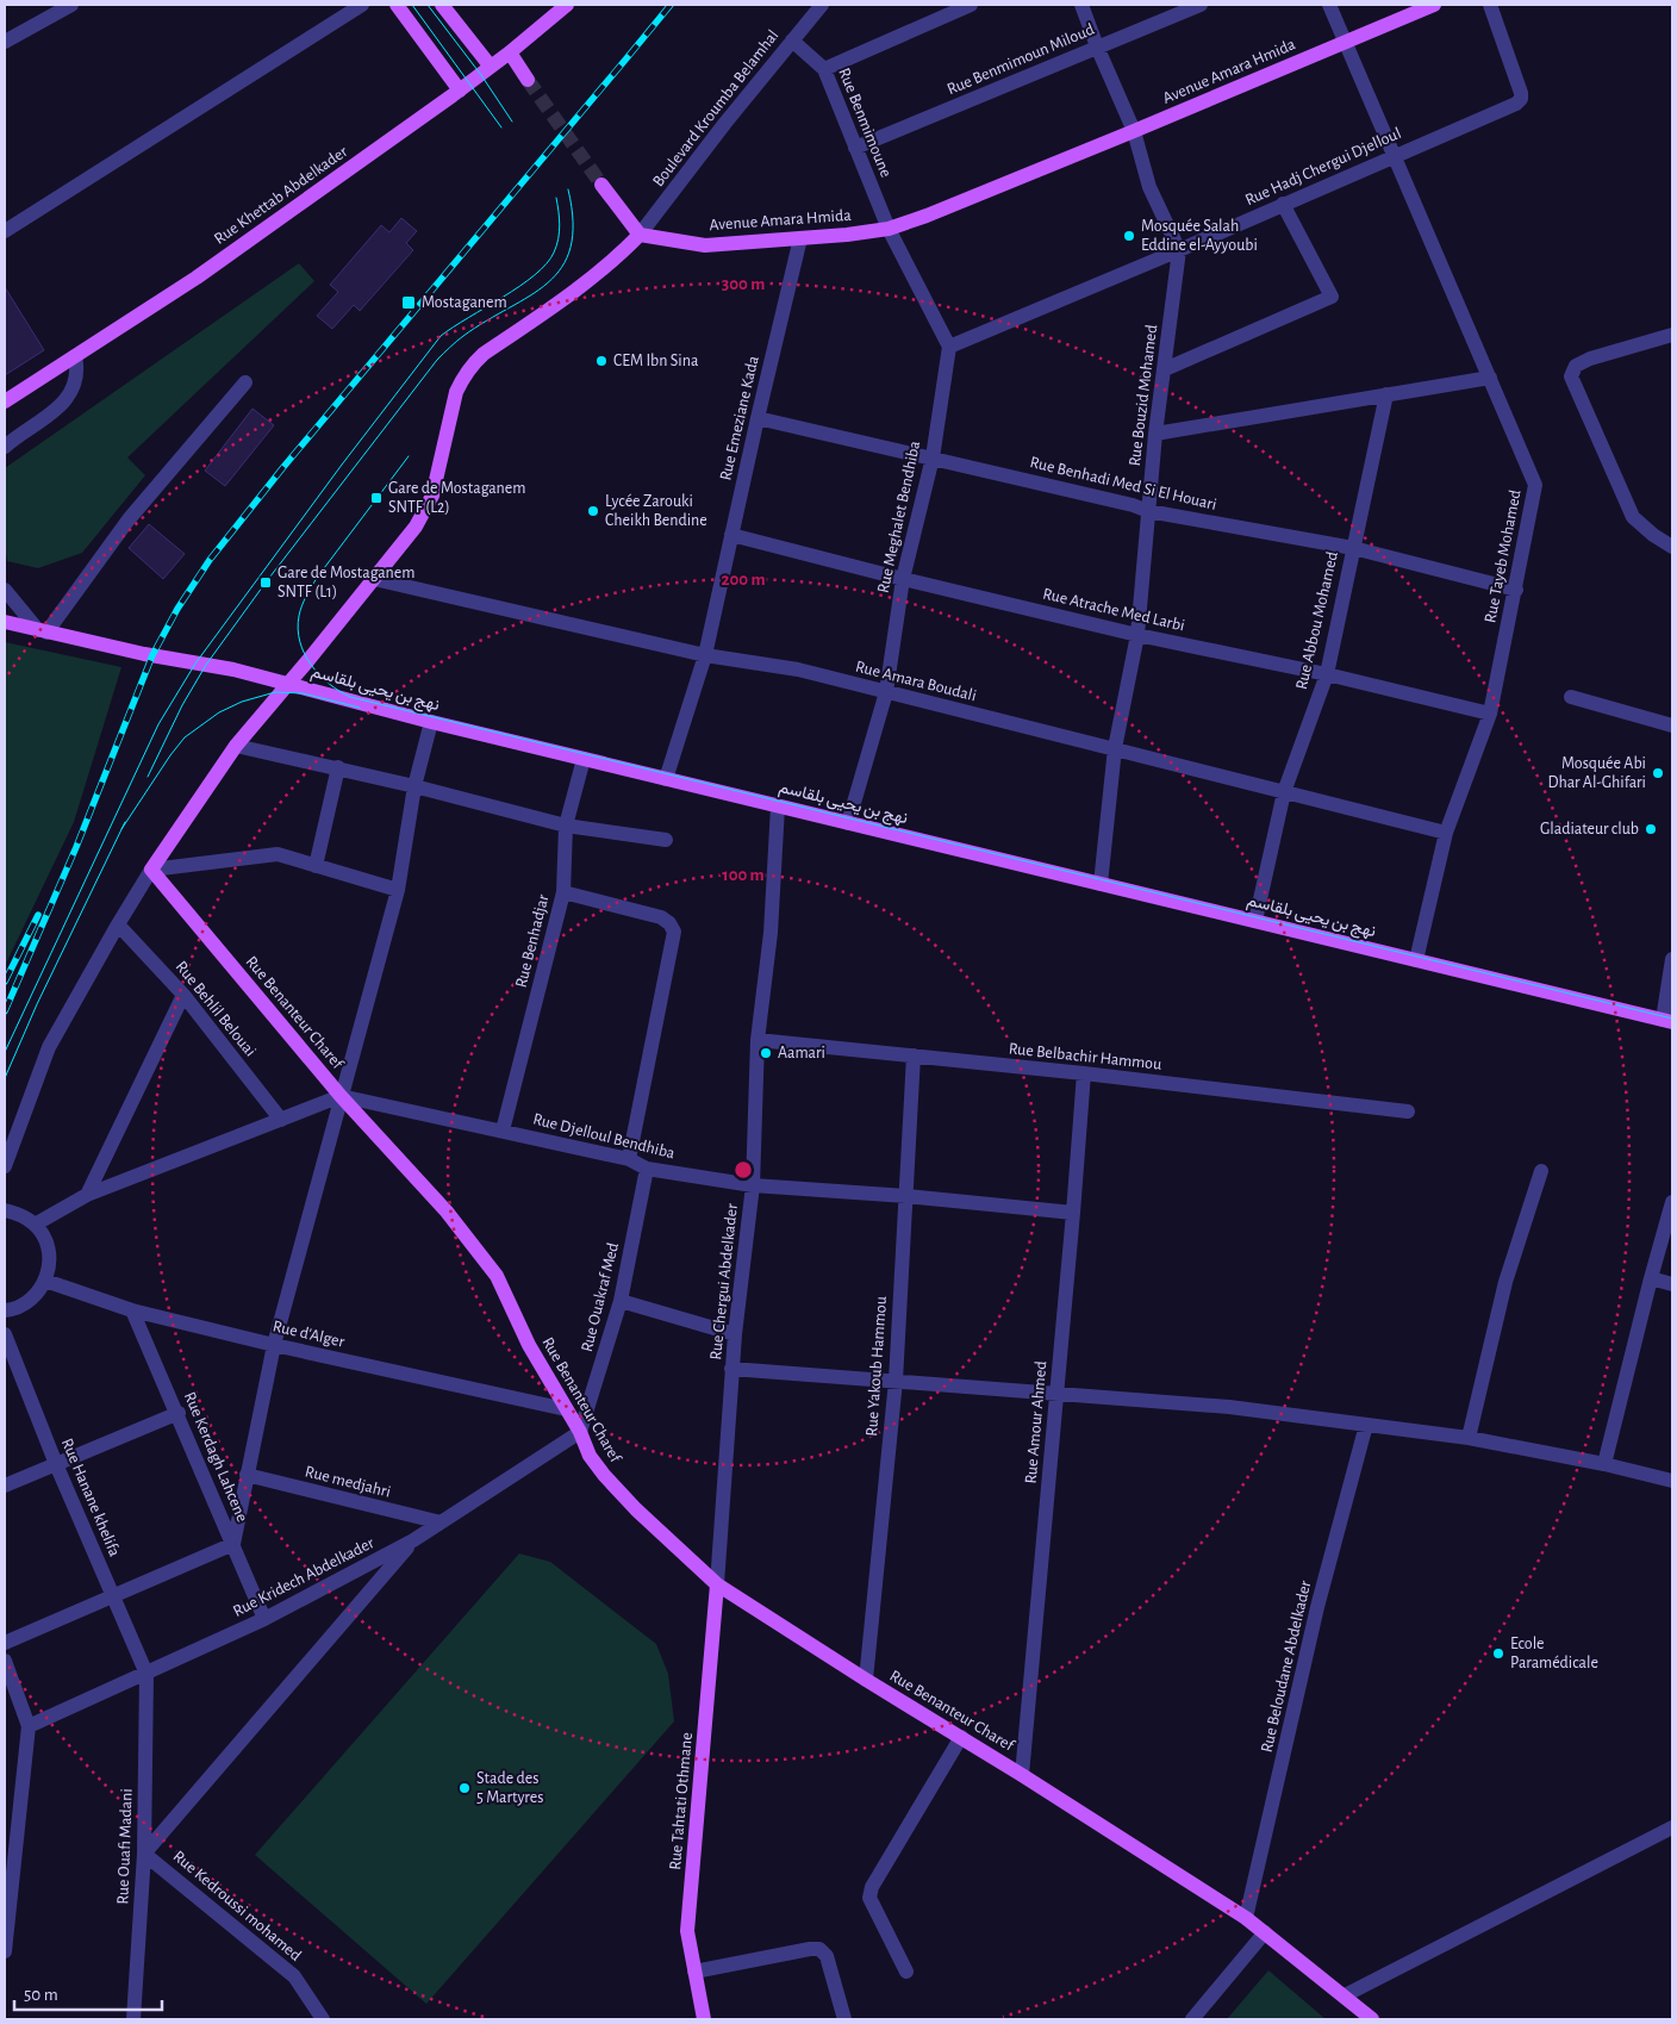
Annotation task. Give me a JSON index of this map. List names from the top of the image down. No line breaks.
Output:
{"streets":{"main road":["Avenue Amara Hmida","Rue Khettab Abdelkader","نهج بن يحيى بلقاسم","Rue Benanteur Charef","Rue Tahtati Othmane"],"street":["Rue Benmimoun Miloud","Boulevard Kroumba Belamhal","Rue Benmimoune","Rue Hadj Chergui Djelloul","Rue Bouzid Mohamed","Rue Emeziane Kada","Rue Benhadi Med Si El Houari","Rue Meghalet Bendhiba","Rue Tayeb Mohamed","Rue Atrache Med Larbi","Rue Abbou Mohamed","Rue Amara Boudali","Rue Benhadjar","Rue Behlil Belouai","Rue Belbachir Hammou","Rue Djelloul Bendhiba","Rue Chergui Abdelkader","Rue Ouakraf Med","Rue d'Alger","Rue Yakoub Hammou","Rue Amour Ahmed","Rue Kerdagh Lahcene","Rue medjahri","Rue Hanane khelifa","Rue Kridech Abdelkader","Rue Beloudane Abdelkader","Rue Ouafi Madani","Rue Kedroussi mohamed"]},"crossings":[["Rue Benmimoun Miloud","Rue Benmimoune"],["Avenue Amara Hmida","Boulevard Kroumba Belamhal"],["Avenue Amara Hmida","Rue Benmimoune"],["Avenue Amara Hmida","Rue Emeziane Kada"],["Avenue Amara Hmida","Rue Tayeb Mohamed"],["Boulevard Kroumba Belamhal","Rue Benmimoune"],["Rue Hadj Chergui Djelloul","Rue Bouzid Mohamed"],["Rue Hadj Chergui Djelloul","Rue Meghalet Bendhiba"],["Rue Hadj Chergui Djelloul","Rue Tayeb Mohamed"],["Rue Bouzid Mohamed","Rue Benhadi Med Si El Houari"],["Rue Bouzid Mohamed","Rue Atrache Med Larbi"],["Rue Bouzid Mohamed","Rue Amara Boudali"],["Rue Bouzid Mohamed","نهج بن يحيى بلقاسم"],["Rue Emeziane Kada","Rue Benhadi Med Si El Houari"],["Rue Emeziane Kada","Rue Atrache Med Larbi"],["Rue Emeziane Kada","Rue Amara Boudali"],["Rue Emeziane Kada","نهج بن يحيى بلقاسم"],["Rue Benhadi Med Si El Houari","Rue Meghalet Bendhiba"],["Rue Benhadi Med Si El Houari","Rue Tayeb Mohamed"],["Rue Benhadi Med Si El Houari","Rue Abbou Mohamed"],["Rue Meghalet Bendhiba","Rue Atrache Med Larbi"],["Rue Meghalet Bendhiba","Rue Amara Boudali"],["Rue Meghalet Bendhiba","نهج بن يحيى بلقاسم"],["Rue Tayeb Mohamed","Rue Atrache Med Larbi"],["Rue Tayeb Mohamed","Rue Amara Boudali"],["Rue Tayeb Mohamed","نهج بن يحيى بلقاسم"],["Rue Atrache Med Larbi","Rue Abbou Mohamed"],["Rue Abbou Mohamed","Rue Amara Boudali"],["Rue Abbou Mohamed","نهج بن يحيى بلقاسم"],["نهج بن يحيى بلقاسم","Rue Benhadjar"],["نهج بن يحيى بلقاسم","Rue Chergui Abdelkader"],["Rue Benhadjar","Rue Djelloul Bendhiba"],["Rue Benanteur Charef","Rue Djelloul Bendhiba"],["Rue Benanteur Charef","Rue Chergui Abdelkader"],["Rue Benanteur Charef","Rue Ouakraf Med"],["Rue Benanteur Charef","Rue d'Alger"],["Rue Benanteur Charef","Rue Yakoub Hammou"],["Rue Benanteur Charef","Rue Amour Ahmed"],["Rue Benanteur Charef","Rue Kridech Abdelkader"],["Rue Benanteur Charef","Rue Beloudane Abdelkader"],["Rue Benanteur Charef","Rue Tahtati Othmane"],["Rue Belbachir Hammou","Rue Chergui Abdelkader"],["Rue Belbachir Hammou","Rue Yakoub Hammou"],["Rue Belbachir Hammou","Rue Amour Ahmed"],["Rue Djelloul Bendhiba","Rue Chergui Abdelkader"],["Rue Djelloul Bendhiba","Rue Ouakraf Med"],["Rue Djelloul Bendhiba","Rue Yakoub Hammou"],["Rue Djelloul Bendhiba","Rue Amour Ahmed"],["Rue Chergui Abdelkader","Rue Tahtati Othmane"],["Rue Ouakraf Med","Rue Kridech Abdelkader"],["Rue d'Alger","Rue Kerdagh Lahcene"],["Rue Kerdagh Lahcene","Rue Kridech Abdelkader"],["Rue medjahri","Rue Kridech Abdelkader"],["Rue Hanane khelifa","Rue Kridech Abdelkader"],["Rue Hanane khelifa","Rue Ouafi Madani"],["Rue Kridech Abdelkader","Rue Ouafi Madani"],["Rue Ouafi Madani","Rue Kedroussi mohamed"]],"places":{"other":["Mosquée Salah Eddine el-Ayyoubi","CEM Ibn Sina","Lycée Zarouki Cheikh Bendine","Mosquée Abi Dhar Al-Ghifari","Gladiateur club","Aamari","Ecole Paramédicale","Stade des 5 Martyres"],"transit":["Mostaganem","Gare de Mostaganem SNTF (L2)","Gare de Mostaganem SNTF (L1)"]},"scale_bar":"50 m","rings":["300 m","200 m","100 m"]}
